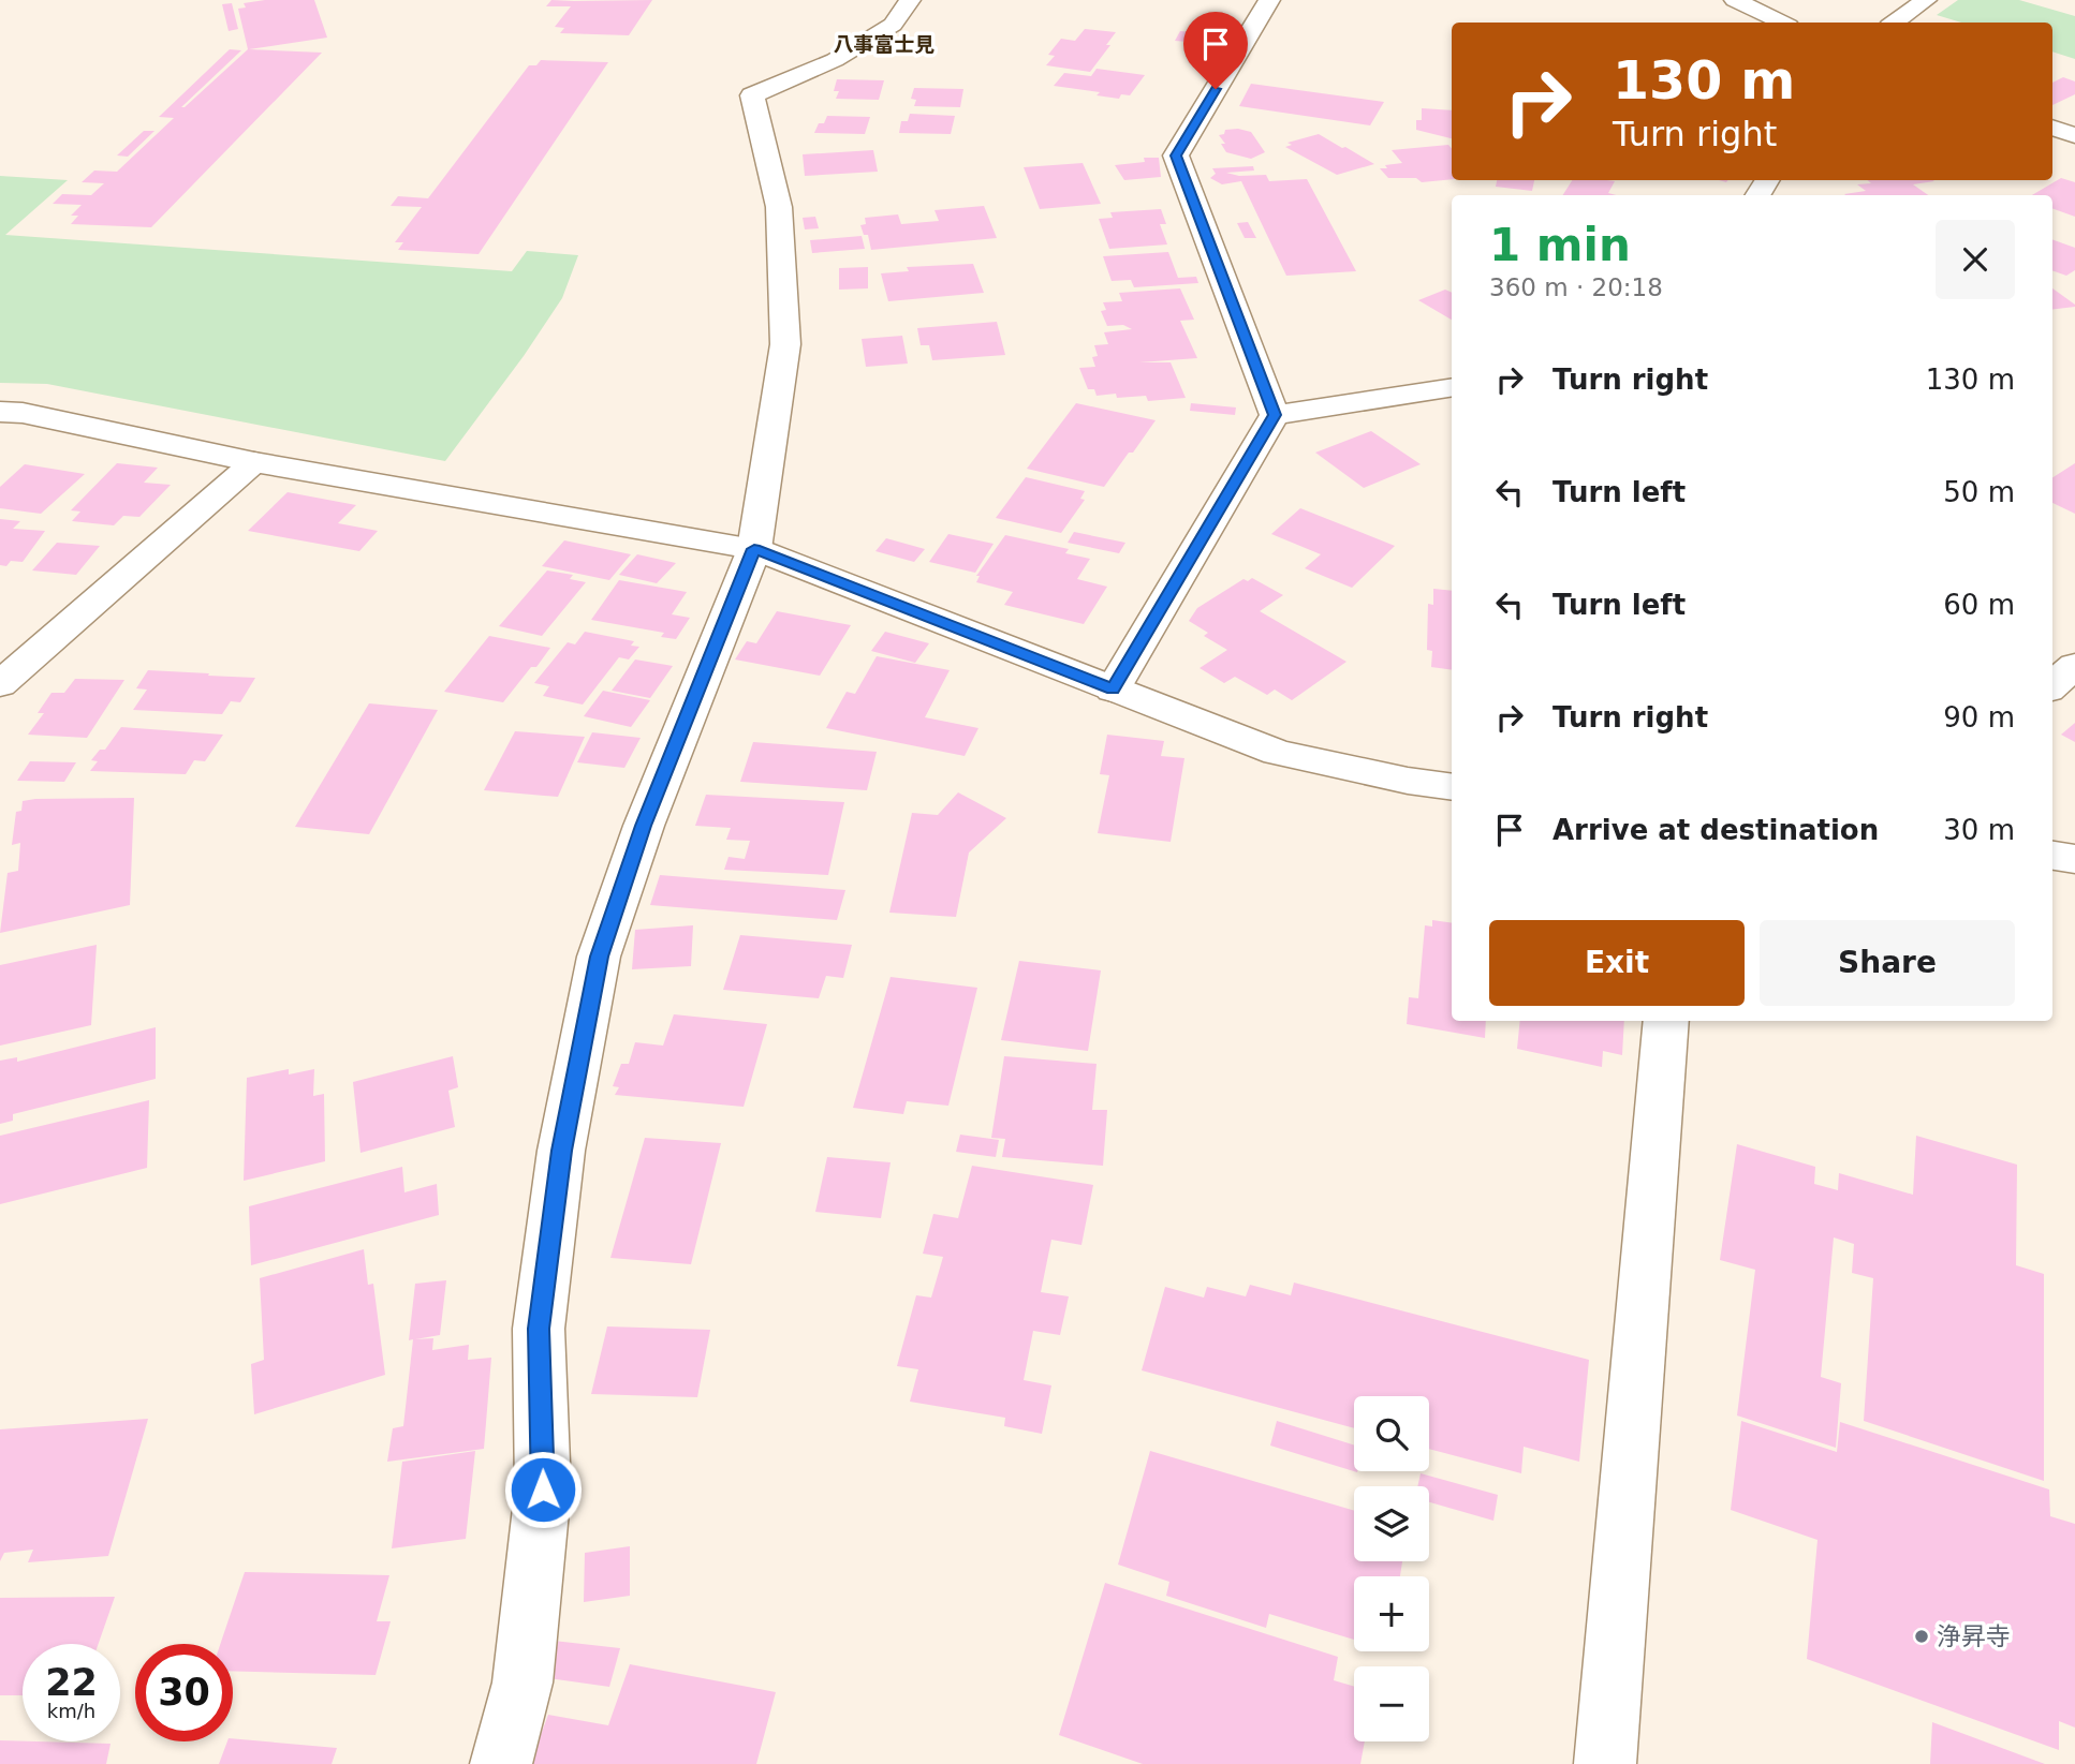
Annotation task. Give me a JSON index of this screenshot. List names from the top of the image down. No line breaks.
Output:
{"districts":["八事富士見"],"places":["浄昇寺"],"page":{"turn":["130 m","Turn right"],"heading":["1 min","360 m · 20:18"],"list":[{"name":"Turn right","value":"130 m"},{"name":"Turn left","value":"50 m"},{"name":"Turn left","value":"60 m"},{"name":"Turn right","value":"90 m"},{"name":"Arrive at destination","value":"30 m"}],"buttons":["Exit","Share"],"map_buttons":["+","−"],"speed":"22 km/h","limit":"30"}}
